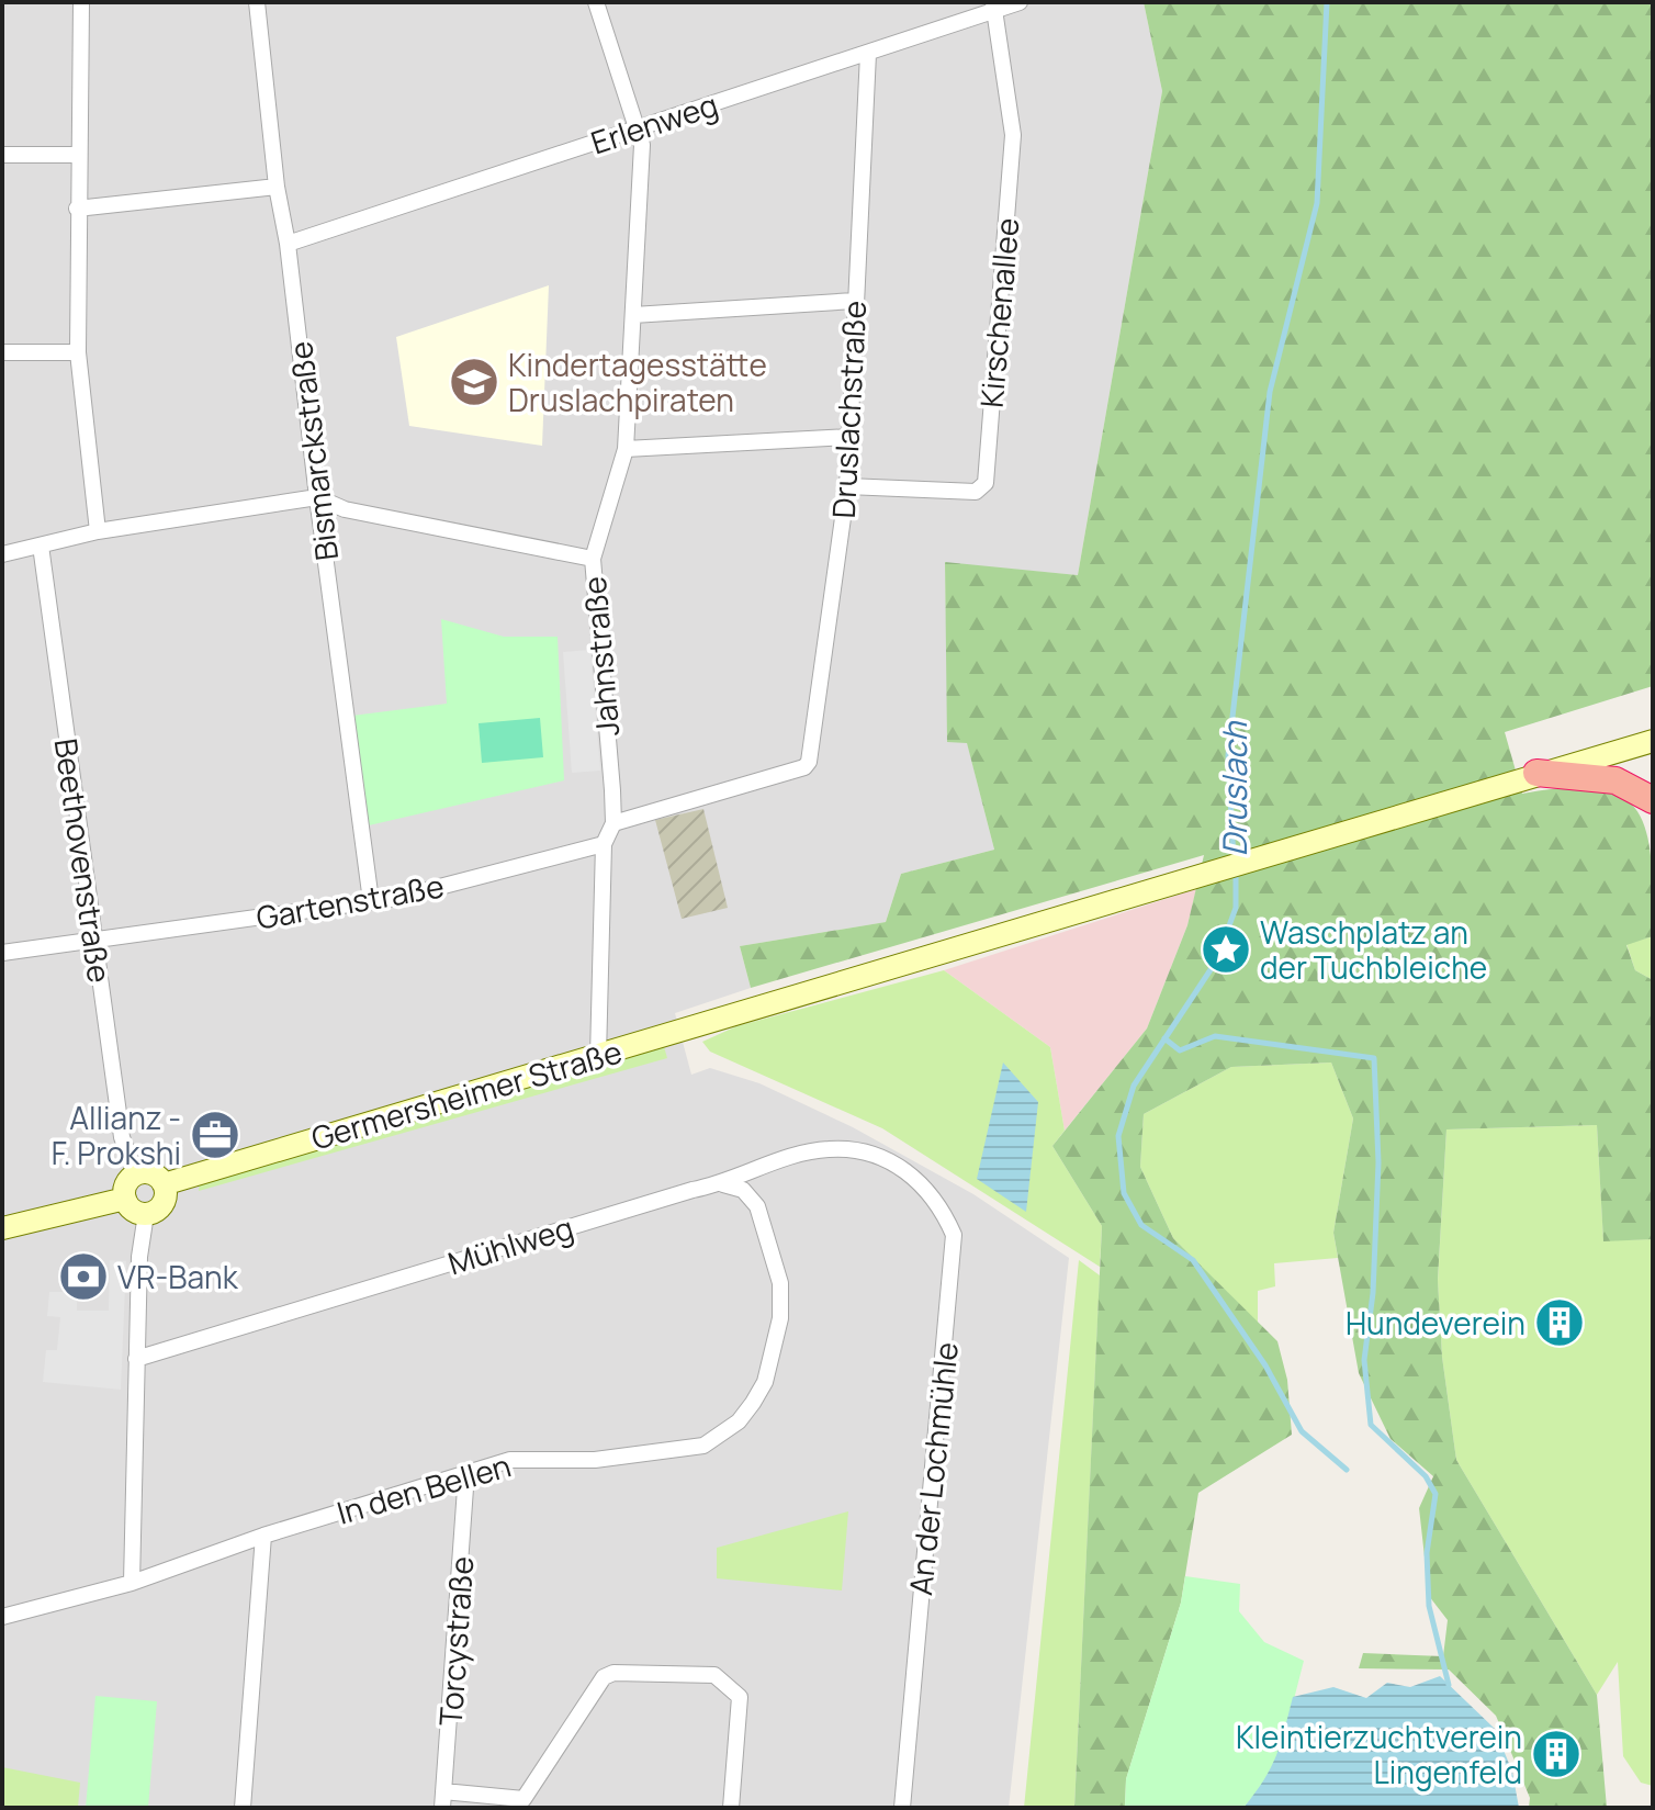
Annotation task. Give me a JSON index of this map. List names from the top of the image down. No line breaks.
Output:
{"streets":{"main road":["Germersheimer Straße"],"street":["Erlenweg","Kirschenallee","Druslachstraße","Bismarckstraße","Jahnstraße","Beethovenstraße","Gartenstraße","Mühlweg","An der Lochmühle","In den Bellen","Torcystraße"]},"crossings":[["Erlenweg","Kirschenallee"],["Erlenweg","Druslachstraße"],["Erlenweg","Bismarckstraße"],["Erlenweg","Jahnstraße"],["Kirschenallee","Druslachstraße"],["Druslachstraße","Jahnstraße"],["Bismarckstraße","Gartenstraße"],["Jahnstraße","Gartenstraße"],["Jahnstraße","Germersheimer Straße"],["Beethovenstraße","Gartenstraße"],["Beethovenstraße","Germersheimer Straße"],["Mühlweg","An der Lochmühle"],["Mühlweg","In den Bellen"],["In den Bellen","Torcystraße"]],"water":["Druslach"],"places":{"school or university":["Kindertagesstätte Druslachpiraten"],"place":["Waschplatz an der Tuchbleiche"],"office":["Allianz - F. Prokshi"],"bank":["VR-Bank"],"building":["Hundeverein","Kleintierzuchtverein Lingenfeld"]}}
